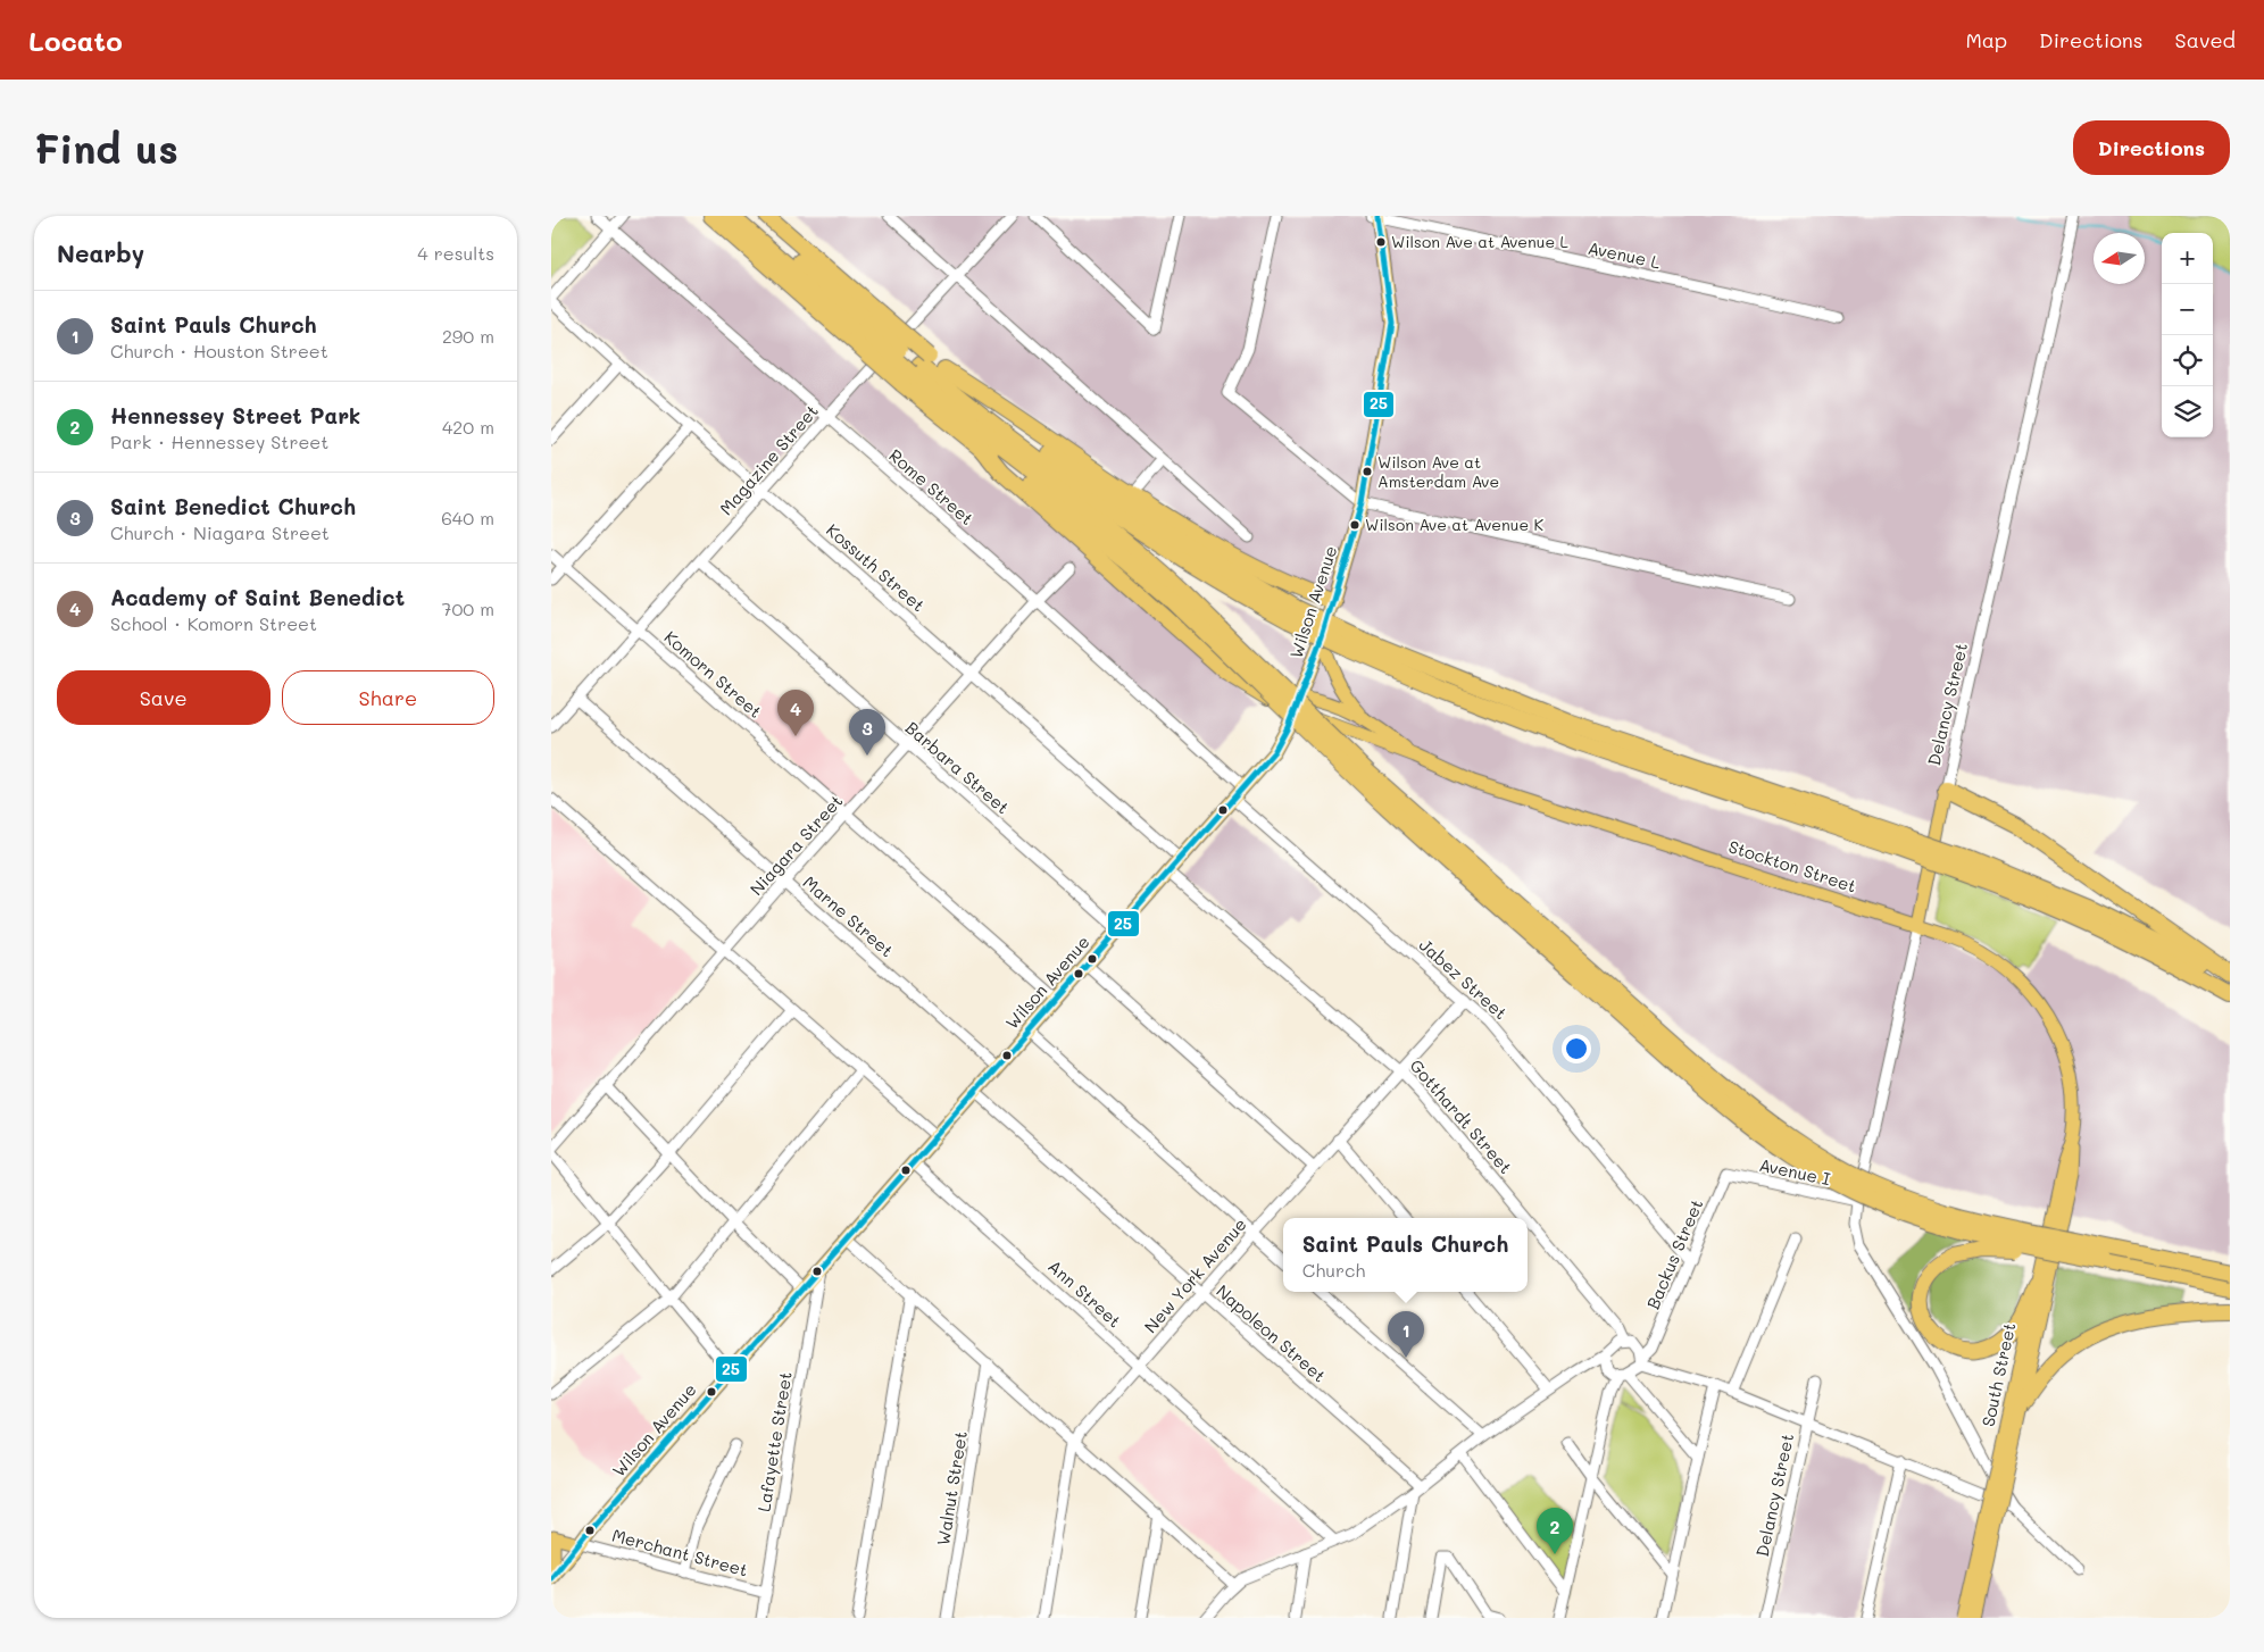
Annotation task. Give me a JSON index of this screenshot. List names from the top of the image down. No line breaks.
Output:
{"streets":{"main road":["Wilson Avenue","Delancy Street","Stockton Street","South Street","Merchant Street"],"street":["Avenue L","Magazine Street","Rome Street","Kossuth Street","Komorn Street","Barbara Street","Niagara Street","Marne Street","Jabez Street","Gotthardt Street","Avenue I","Backus Street","New York Avenue","Ann Street","Napoleon Street","Lafayette Street","Walnut Street"]},"crossings":[["Avenue L","Wilson Avenue"],["Magazine Street","Rome Street"],["Magazine Street","Kossuth Street"],["Magazine Street","Komorn Street"],["Magazine Street","Barbara Street"],["Magazine Street","Marne Street"],["Rome Street","Wilson Avenue"],["Rome Street","Niagara Street"],["Kossuth Street","Wilson Avenue"],["Kossuth Street","Niagara Street"],["Wilson Avenue","Komorn Street"],["Wilson Avenue","Barbara Street"],["Wilson Avenue","Stockton Street"],["Wilson Avenue","Marne Street"],["Wilson Avenue","Jabez Street"],["Wilson Avenue","Gotthardt Street"],["Wilson Avenue","Ann Street"],["Wilson Avenue","Napoleon Street"],["Wilson Avenue","Lafayette Street"],["Wilson Avenue","Merchant Street"],["Komorn Street","Niagara Street"],["Delancy Street","Stockton Street"],["Delancy Street","Avenue I"],["Barbara Street","Niagara Street"],["Niagara Street","Marne Street"],["Stockton Street","South Street"],["Jabez Street","Backus Street"],["Jabez Street","New York Avenue"],["Gotthardt Street","Backus Street"],["Gotthardt Street","New York Avenue"],["Avenue I","Backus Street"],["New York Avenue","Ann Street"],["New York Avenue","Napoleon Street"],["Lafayette Street","Merchant Street"]],"places":["Wilson Ave at Avenue L","Wilson Ave at Amsterdam Ave","Wilson Ave at Avenue K"],"lines":["transit line 25"],"north":"left","page":{"header":"Locato","nav":["Map","Directions","Saved"],"buttons":["Directions",["Save","Share"]],"title":"Find us","heading":["Nearby","4 results"],"map_buttons":["+","−"],"list":[{"mark":"1","name":"Saint Pauls Church","note":"Church · Houston Street","value":"290 m"},{"mark":"2","name":"Hennessey Street Park","note":"Park · Hennessey Street","value":"420 m"},{"mark":"3","name":"Saint Benedict Church","note":"Church · Niagara Street","value":"640 m"},{"mark":"4","name":"Academy of Saint Benedict","note":"School · Komorn Street","value":"700 m"}],"pins":["4","3","1","2"],"popup":["Saint Pauls Church","Church"]}}
